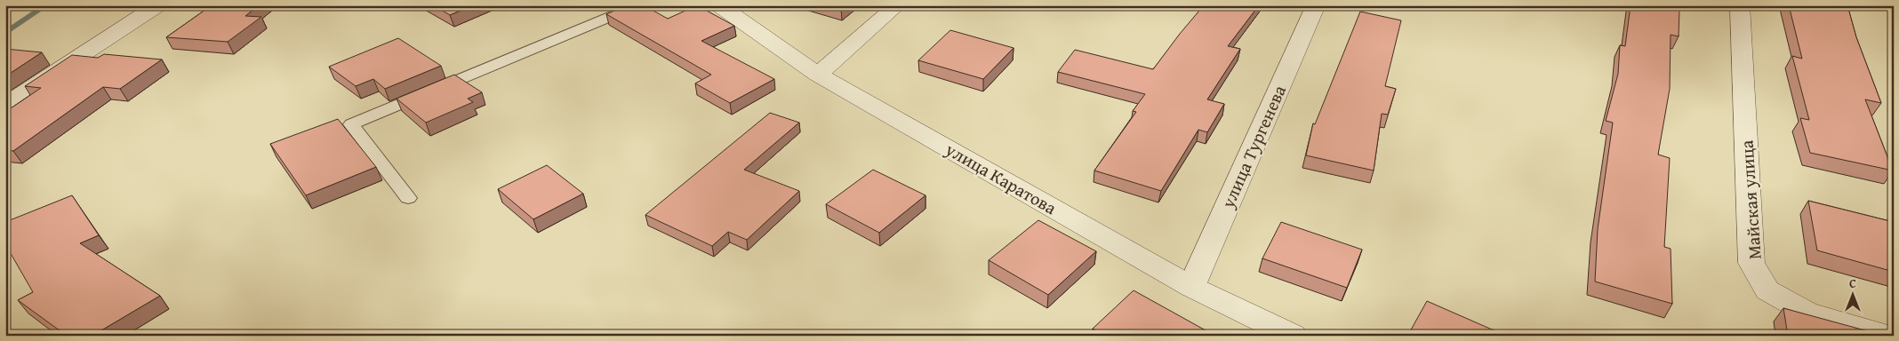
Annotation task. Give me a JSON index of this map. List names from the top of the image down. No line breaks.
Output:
{"streets":{"street":["улица Тургенева","улица Каратова","Майская улица"]},"crossings":[["улица Тургенева","улица Каратова"]],"north":"top"}
